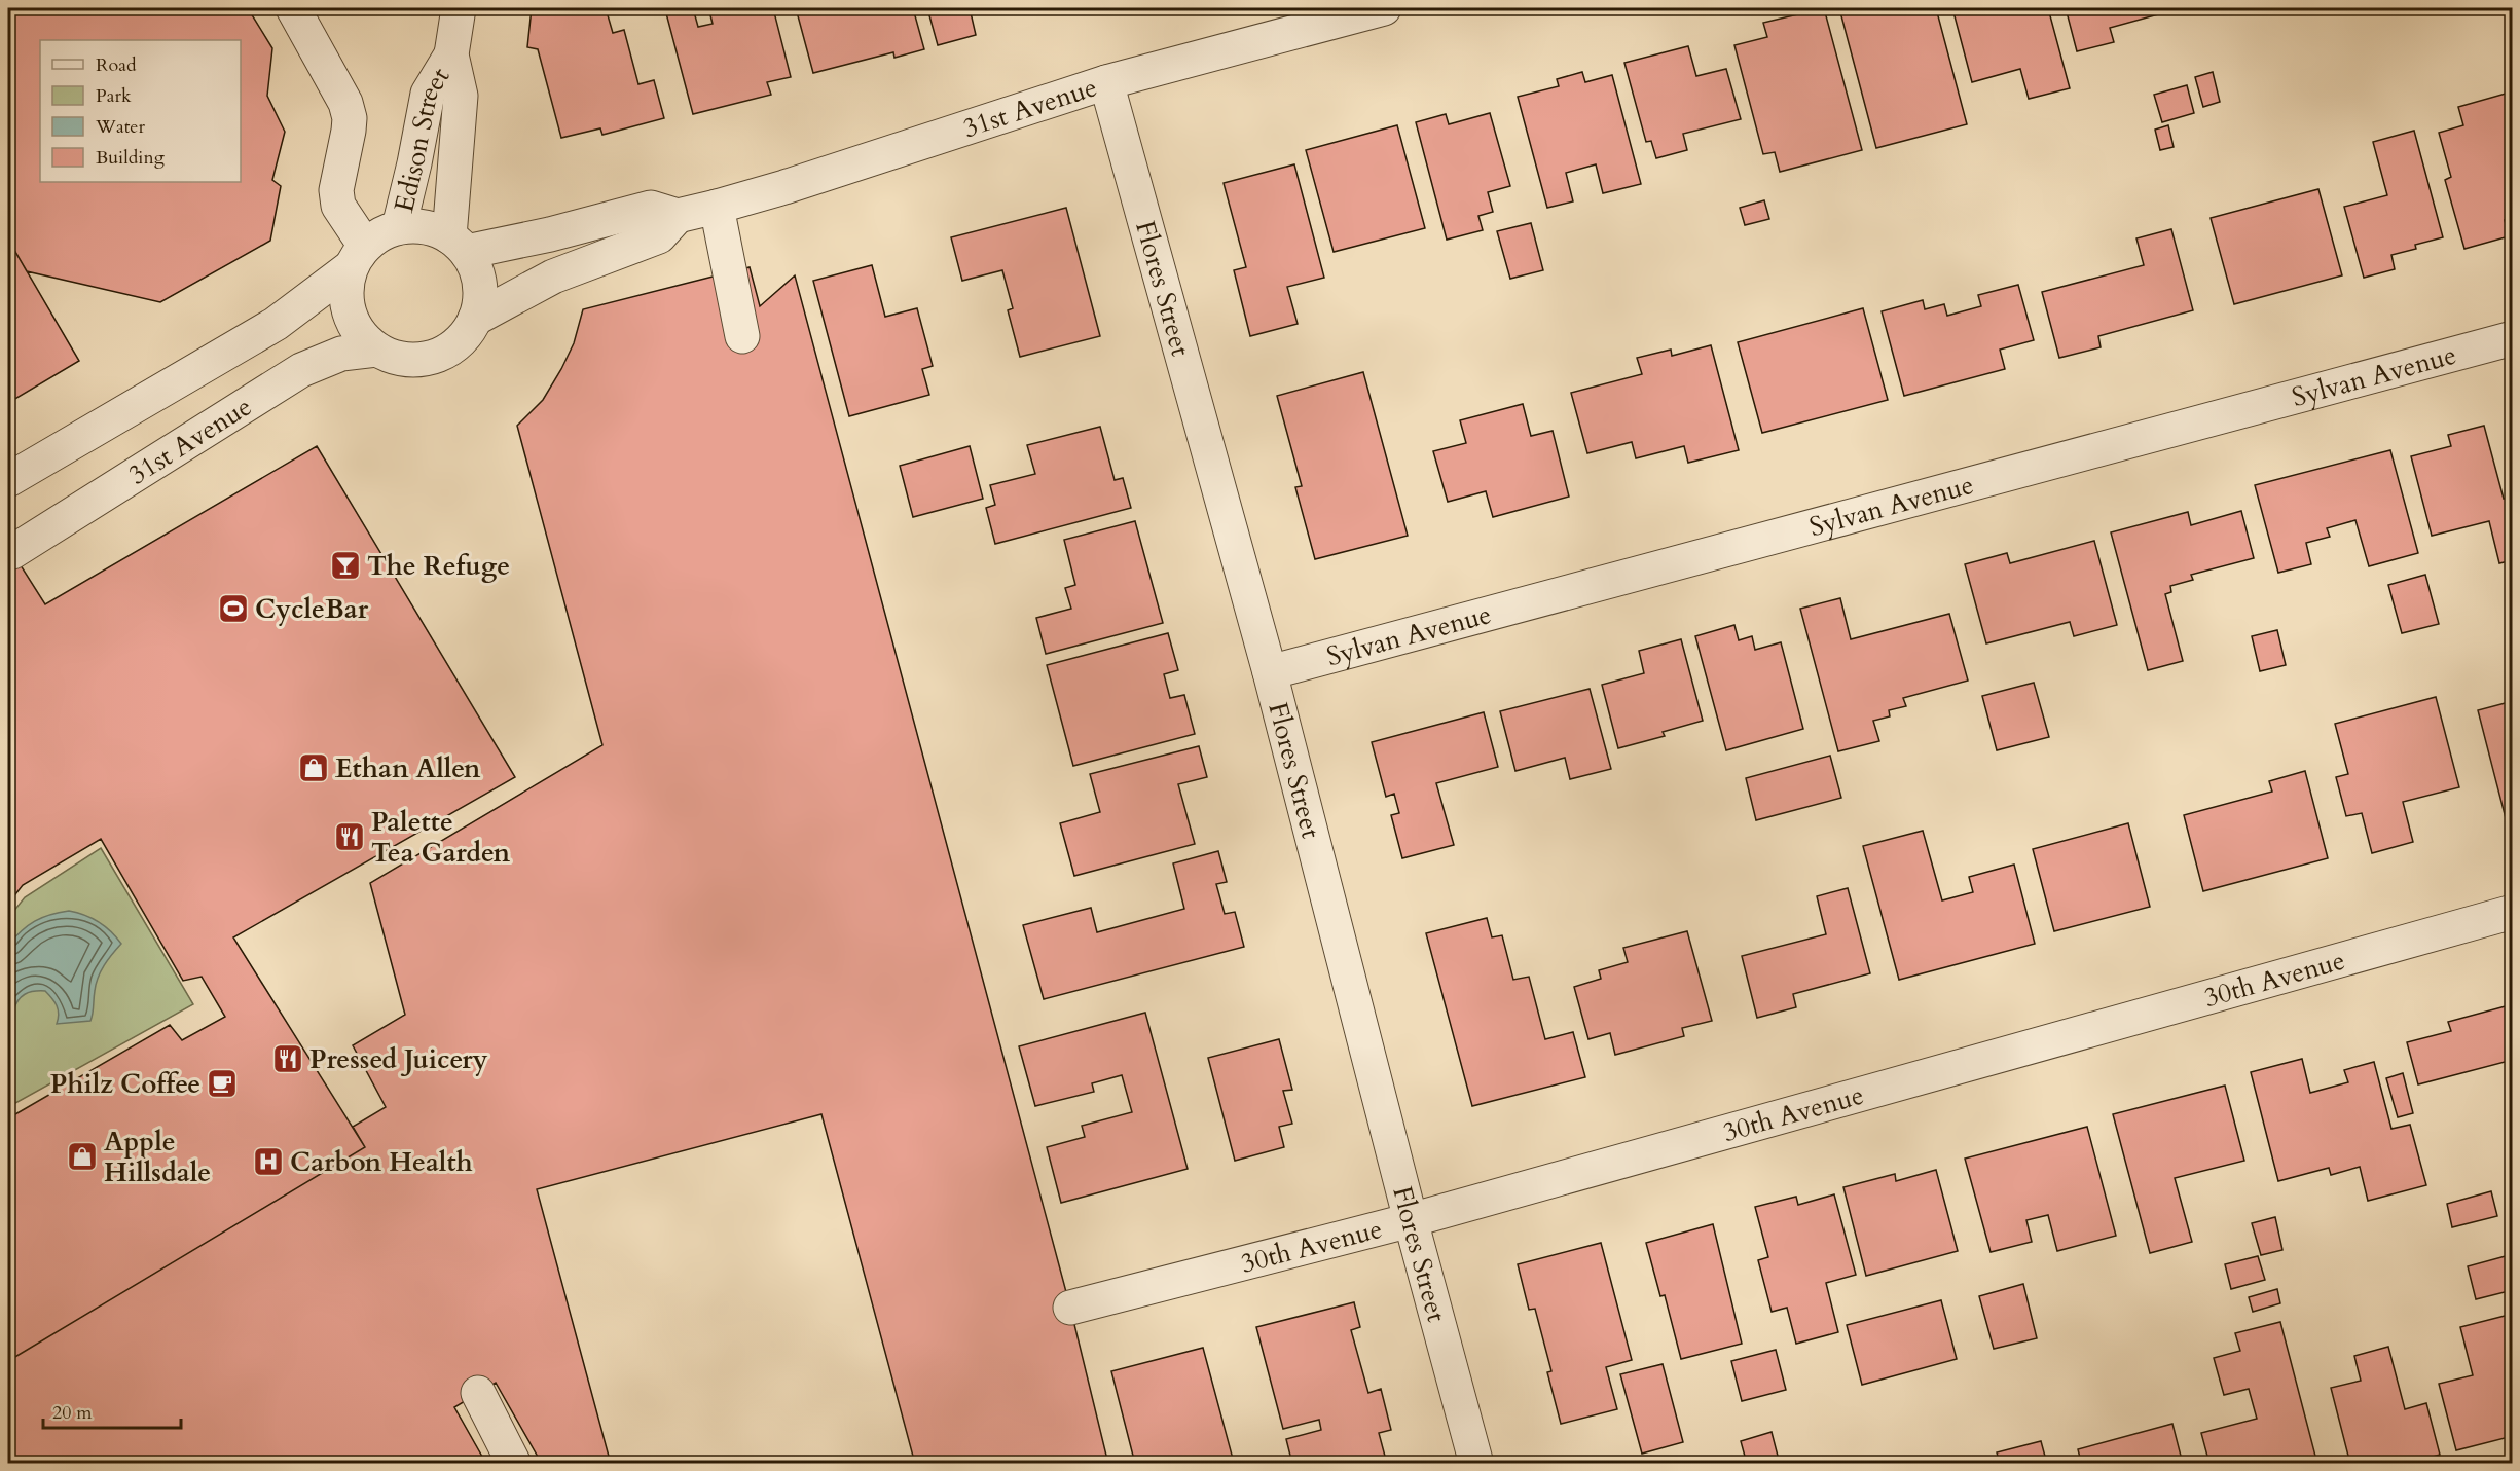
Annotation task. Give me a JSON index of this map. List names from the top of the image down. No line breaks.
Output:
{"streets":{"street":["31st Avenue","Edison Street","Flores Street","Sylvan Avenue","30th Avenue"]},"crossings":[["31st Avenue","Edison Street"],["31st Avenue","Flores Street"],["Flores Street","Sylvan Avenue"],["Flores Street","30th Avenue"]],"places":{"bar":["The Refuge"],"sports":["CycleBar"],"shop":["Ethan Allen","Apple Hillsdale"],"restaurant":["Palette Tea Garden","Pressed Juicery"],"cafe":["Philz Coffee"],"hospital":["Carbon Health"]},"legend":["Road","Park","Water","Building"],"scale_bar":"20 m"}
